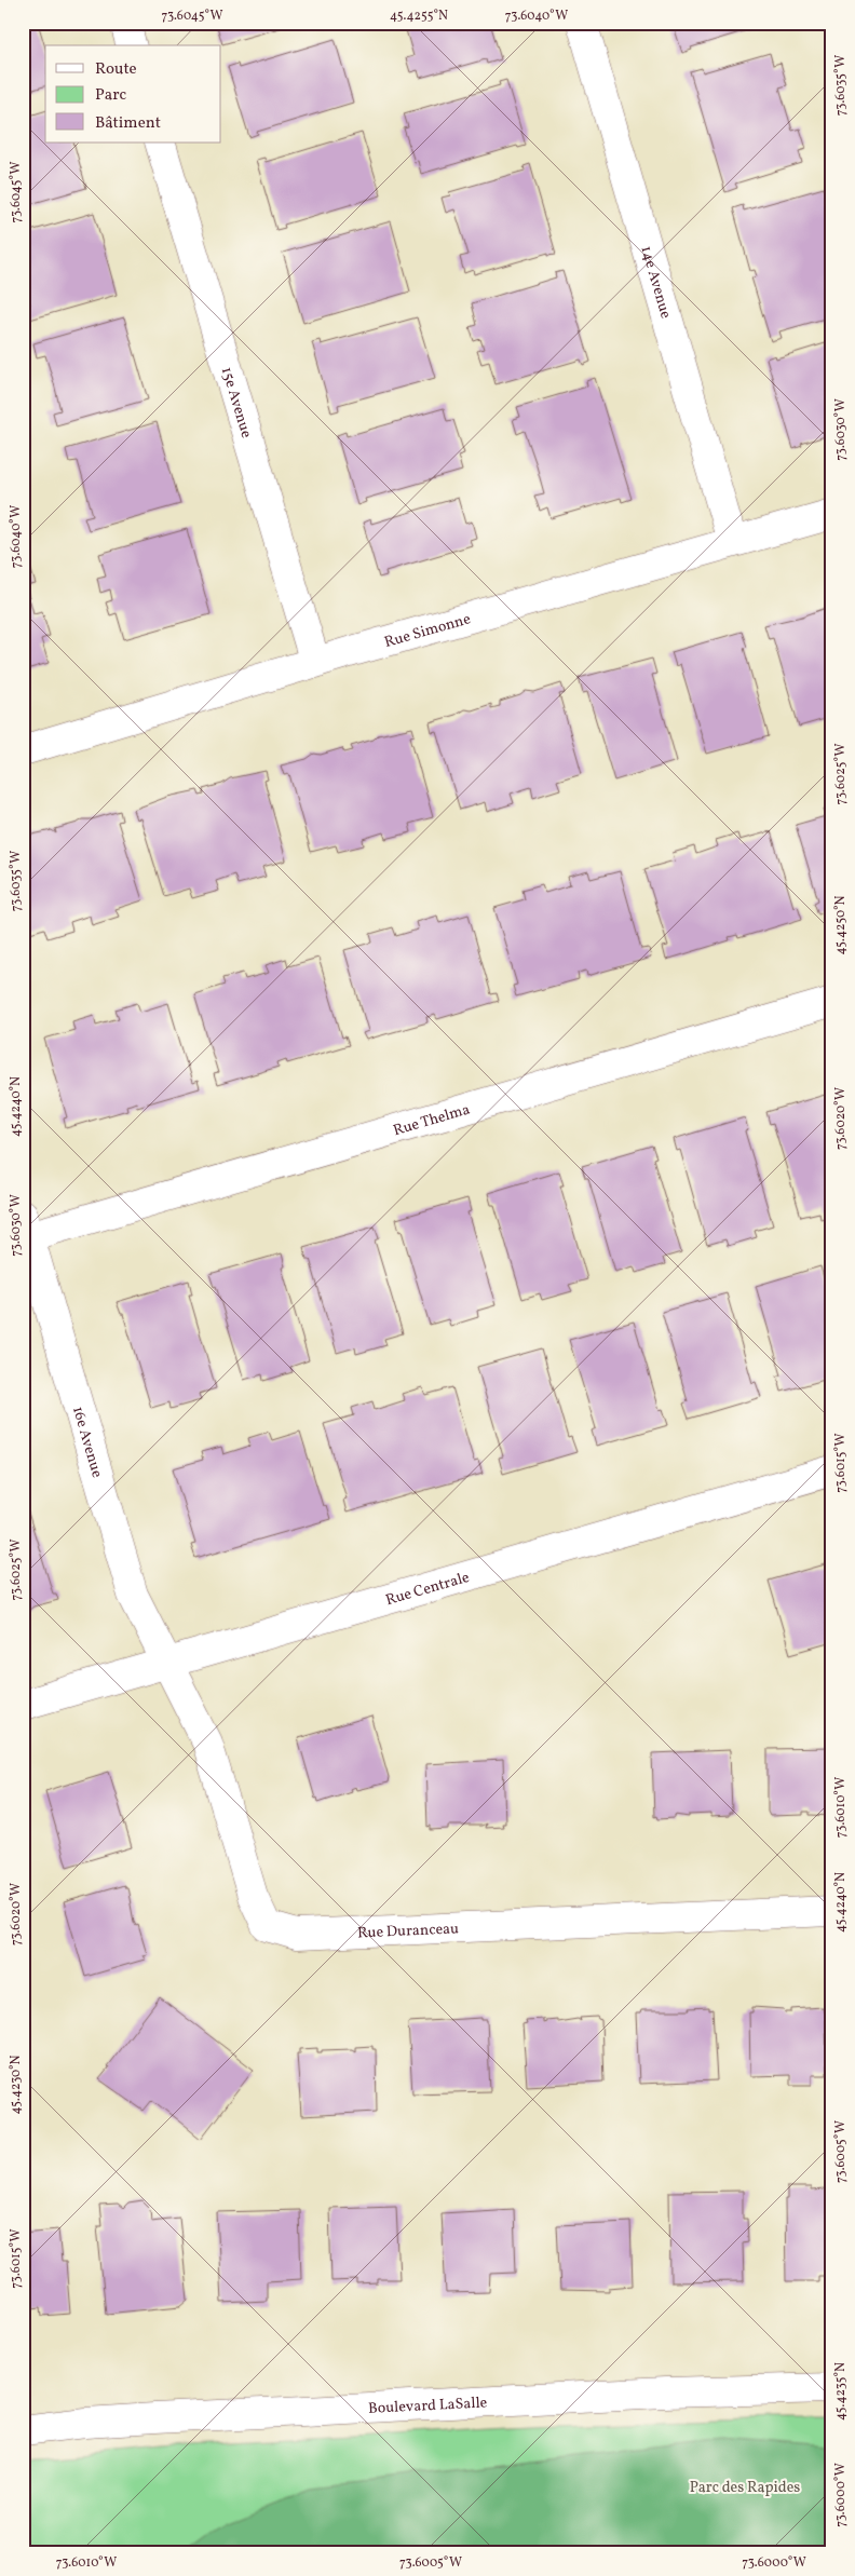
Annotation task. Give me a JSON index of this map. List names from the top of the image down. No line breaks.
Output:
{"streets":{"street":["14e Avenue","15e Avenue","Rue Simonne","Rue Thelma","16e Avenue","Rue Centrale","Rue Duranceau","Boulevard LaSalle"]},"crossings":[["14e Avenue","Rue Simonne"],["15e Avenue","Rue Simonne"],["Rue Thelma","16e Avenue"],["16e Avenue","Rue Centrale"],["16e Avenue","Rue Duranceau"],["Rue Centrale","Rue Duranceau"]],"parks":["Parc des Rapides"],"legend":["Route","Parc","Bâtiment"],"coordinates":["73.6045°W","45.4255°N","73.6040°W","73.6035°W","73.6030°W","73.6025°W","45.4250°N","45.4240°N","73.6020°W","73.6015°W","73.6010°W","45.4230°N","73.6005°W","45.4235°N","73.6000°W"]}
